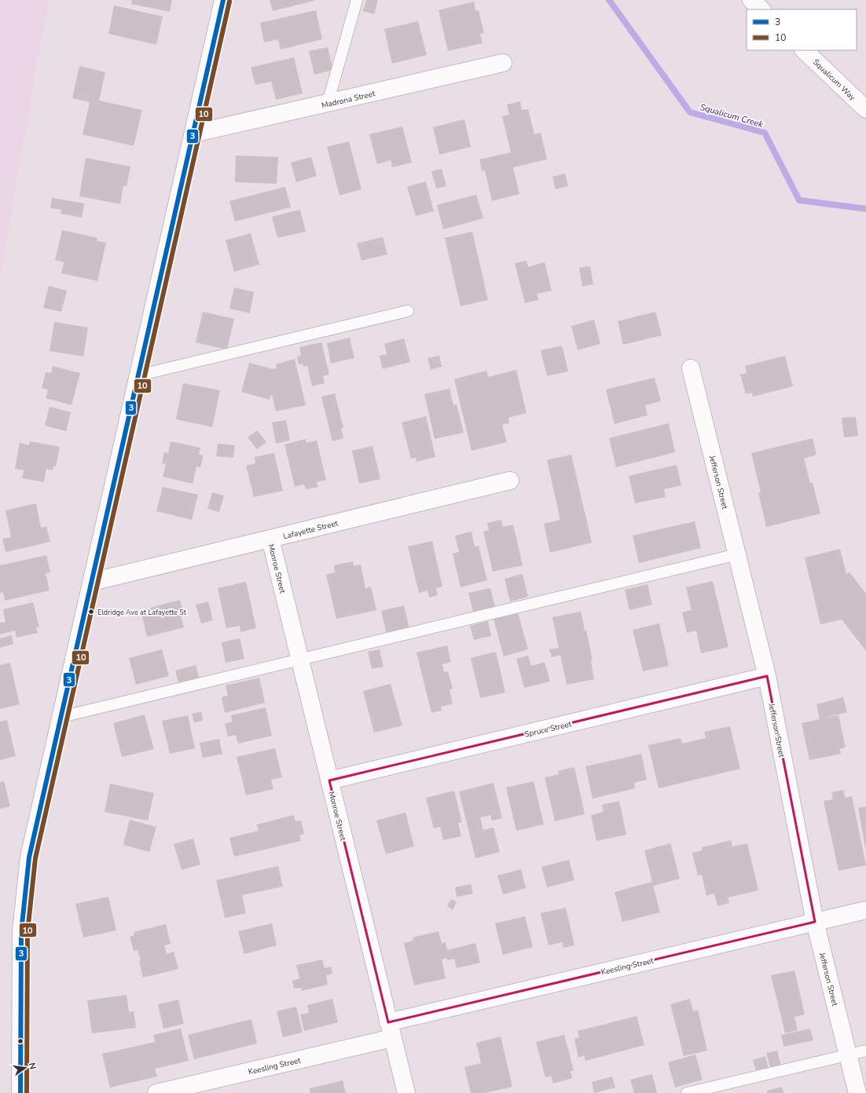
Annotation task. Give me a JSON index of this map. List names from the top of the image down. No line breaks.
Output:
{"streets":{"street":["Squalicum Way","Madrona Street","Jefferson Street","Lafayette Street","Monroe Street","Spruce Street","Keesling Street"]},"crossings":[["Jefferson Street","Spruce Street"],["Jefferson Street","Keesling Street"],["Lafayette Street","Monroe Street"],["Monroe Street","Spruce Street"],["Monroe Street","Keesling Street"]],"water":["Squalicum Creek"],"places":["Eldridge Ave at Lafayette St"],"lines":["transit line 3","transit line 10"],"legend":["3","10"],"north":"right"}
